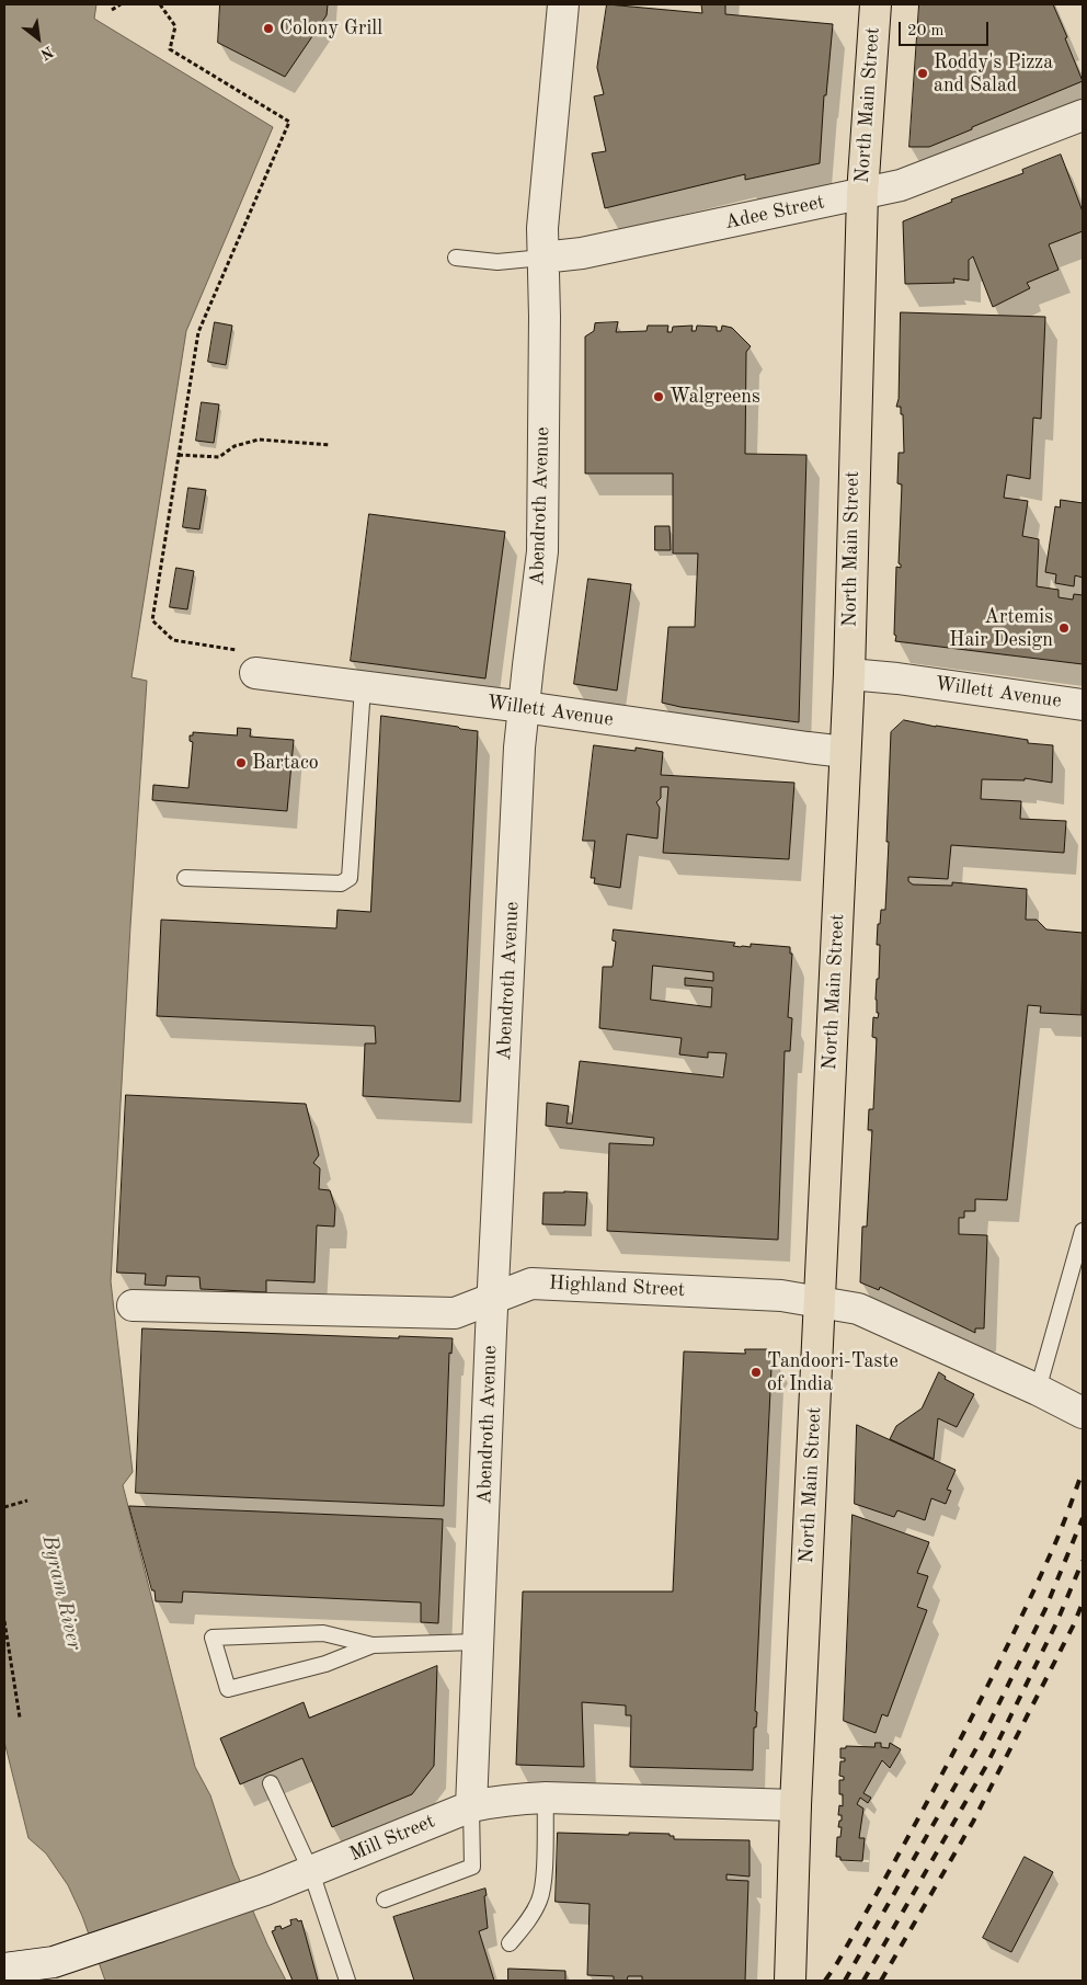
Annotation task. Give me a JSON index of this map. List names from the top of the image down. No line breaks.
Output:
{"streets":{"main road":["North Main Street"],"street":["Adee Street","Abendroth Avenue","Willett Avenue","Highland Street","Mill Street"]},"crossings":[["North Main Street","Adee Street"],["North Main Street","Willett Avenue"],["North Main Street","Highland Street"],["North Main Street","Mill Street"],["Adee Street","Abendroth Avenue"],["Abendroth Avenue","Willett Avenue"],["Abendroth Avenue","Highland Street"],["Abendroth Avenue","Mill Street"]],"water":["Byram River"],"places":["Colony Grill","Roddy's Pizza and Salad","Walgreens","Artemis Hair Design","Bartaco","Tandoori-Taste of India"],"scale_bar":"20 m","north":"bottom right"}
